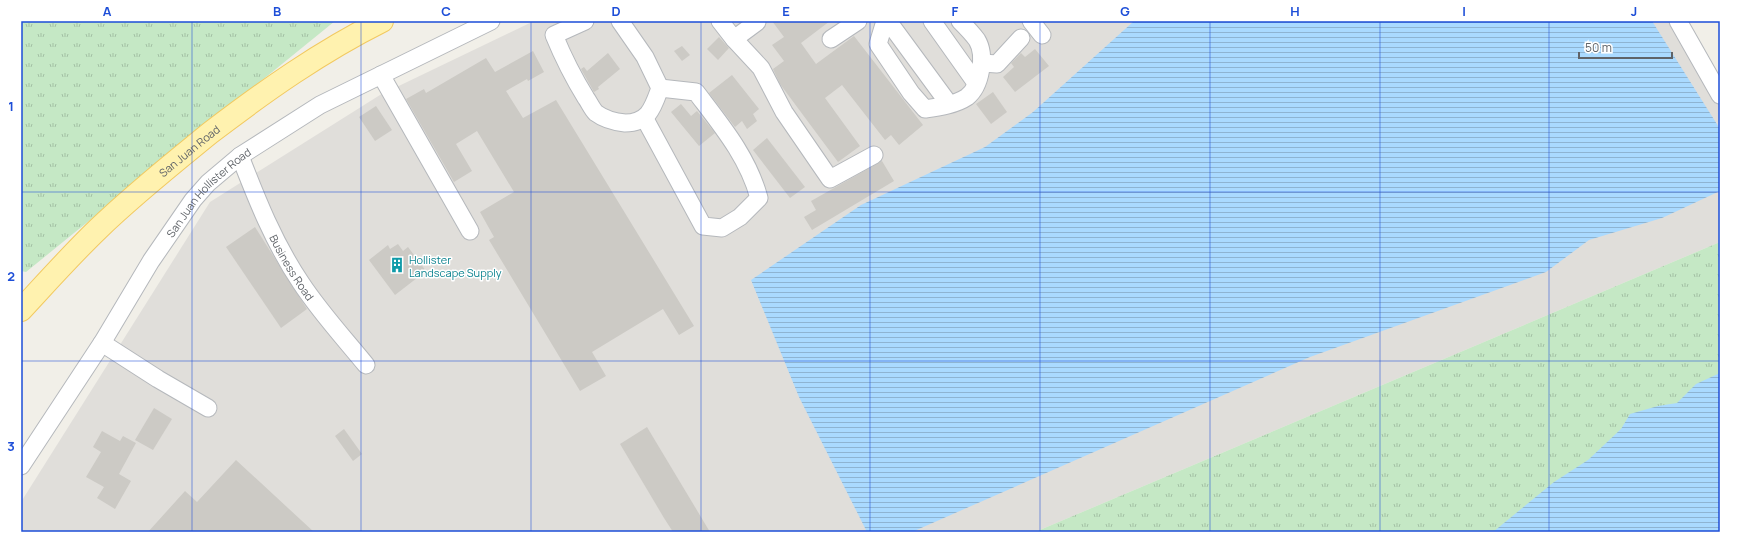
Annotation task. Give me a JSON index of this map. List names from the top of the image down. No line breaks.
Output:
{"streets":{"main road":["San Juan Road"],"street":["San Juan Hollister Road","Business Road"]},"crossings":[["San Juan Hollister Road","Business Road"]],"places":{"building":["Hollister Landscape Supply"]},"scale_bar":"50 m","grid":{"columns":["A","B","C","D","E","F","G","H","I","J"],"rows":["1","2","3"]}}
